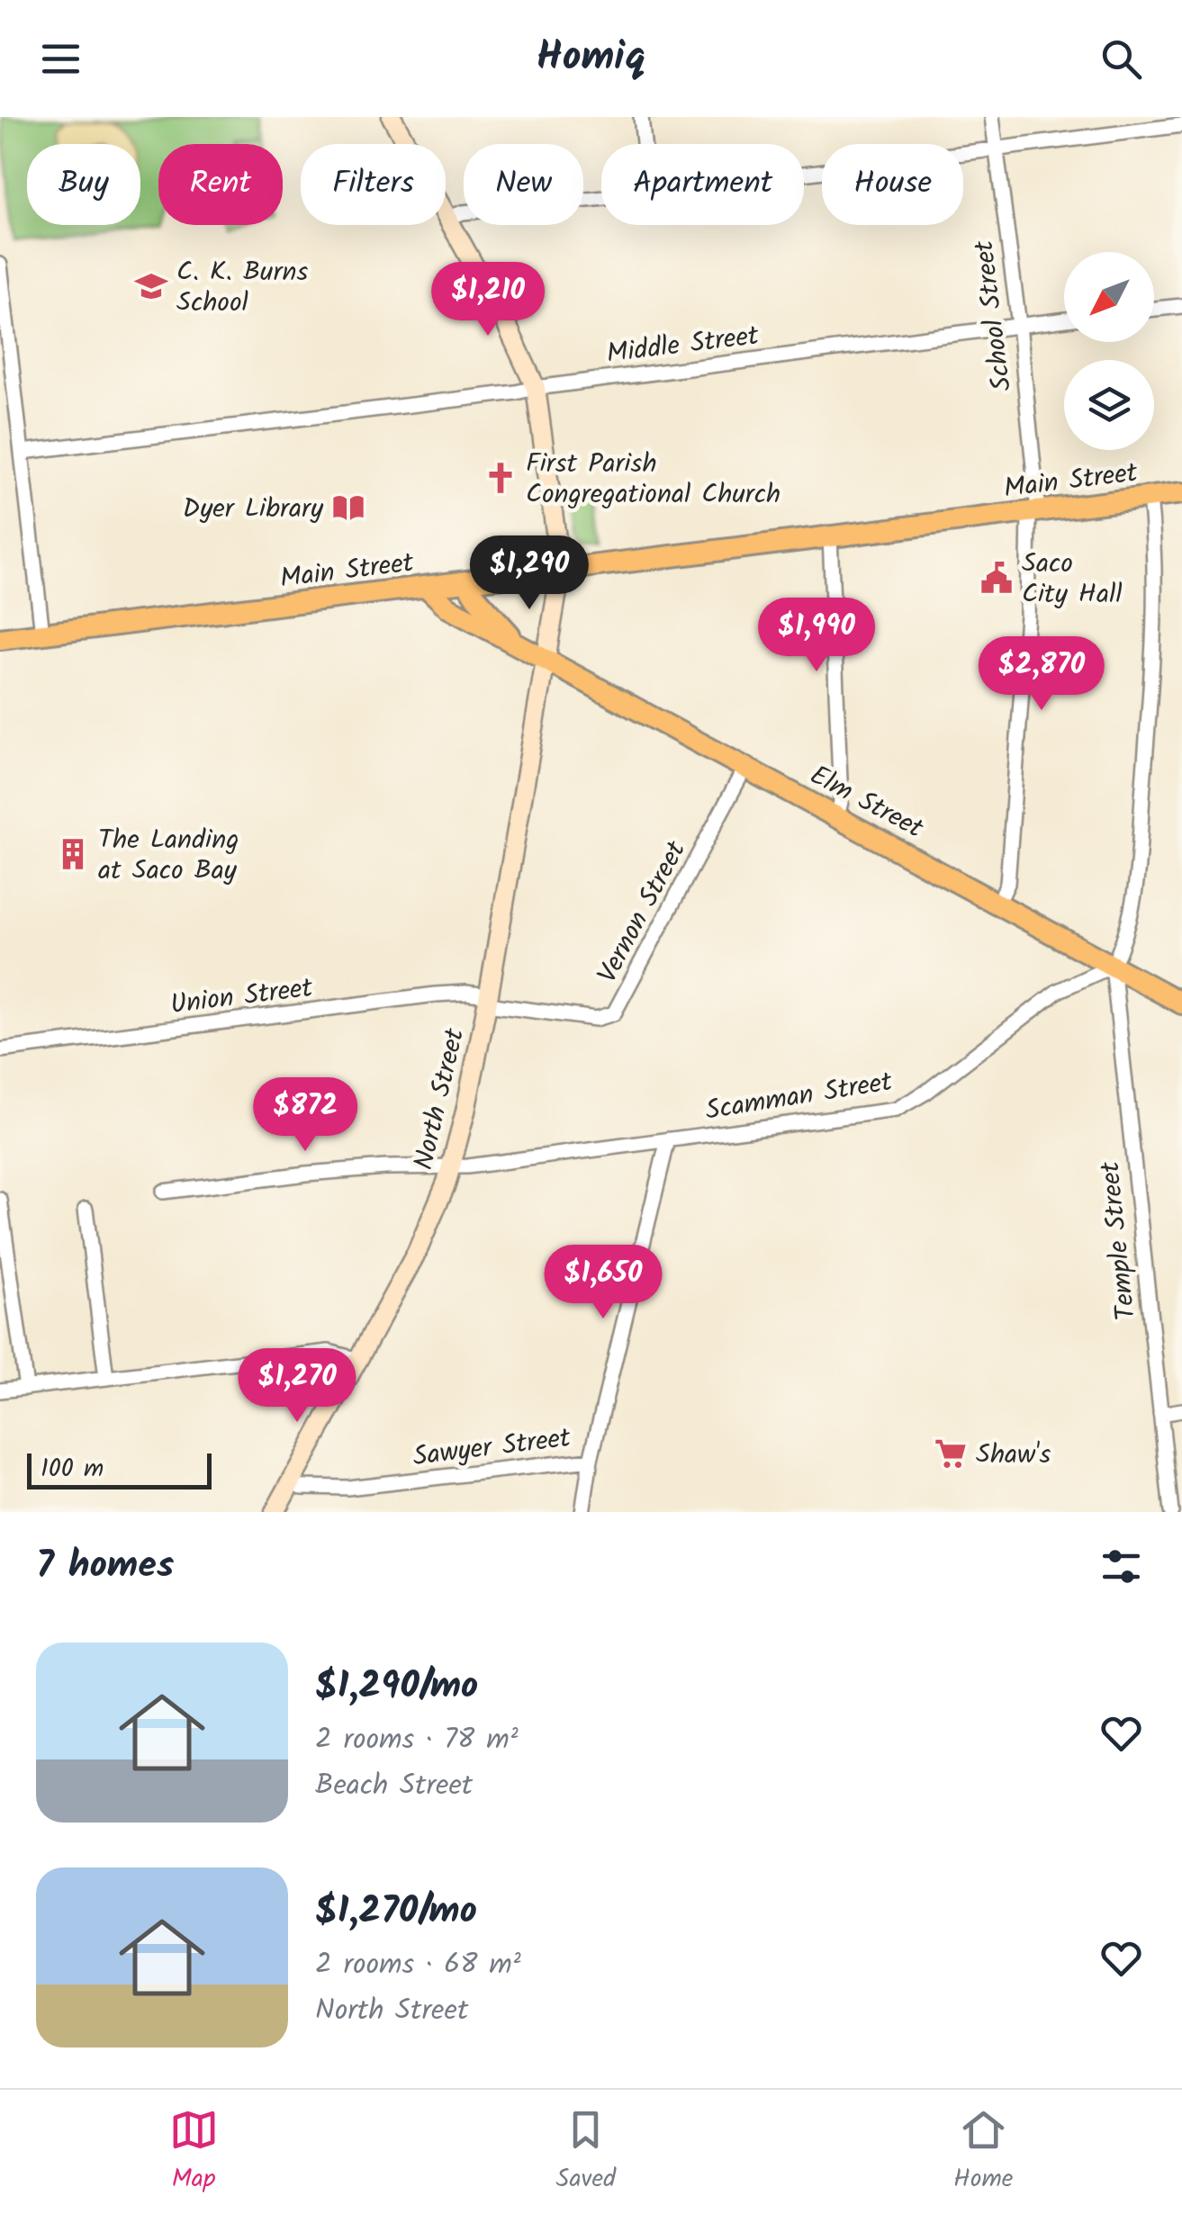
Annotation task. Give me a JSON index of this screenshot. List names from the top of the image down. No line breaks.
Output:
{"streets":{"main road":["Main Street","Elm Street","North Street"],"street":["School Street","Middle Street","Vernon Street","Union Street","Scamman Street","Temple Street","Sawyer Street"]},"crossings":[["School Street","Middle Street"],["School Street","Main Street"],["School Street","Elm Street"],["Middle Street","North Street"],["Main Street","Elm Street"],["Main Street","North Street"],["Elm Street","Vernon Street"],["Elm Street","Scamman Street"],["Elm Street","North Street"],["Elm Street","Temple Street"],["Vernon Street","Union Street"],["Vernon Street","North Street"],["Union Street","North Street"],["Scamman Street","North Street"],["Scamman Street","Temple Street"],["North Street","Sawyer Street"]],"places":{"school or university":["C. K. Burns School"],"church":["First Parish Congregational Church"],"library":["Dyer Library"],"public building":["Saco City Hall"],"building":["The Landing at Saco Bay"],"supermarket":["Shaw's"]},"scale_bar":"100 m","north":"bottom left","page":{"header":"Homiq","chip":["Buy","Rent","Filters","New","Apartment","House"],"price":["$1,210","$1,290","$1,990","$2,870","$872","$1,650","$1,270"],"scale":"100 m","heading":"7 homes","list":[{"name":"$1,290/mo","note":"2 rooms · 78 m² · Beach Street"},{"name":"$1,270/mo","note":"2 rooms · 68 m² · North Street"}],"tabs":["Map","Saved","Home"]}}
